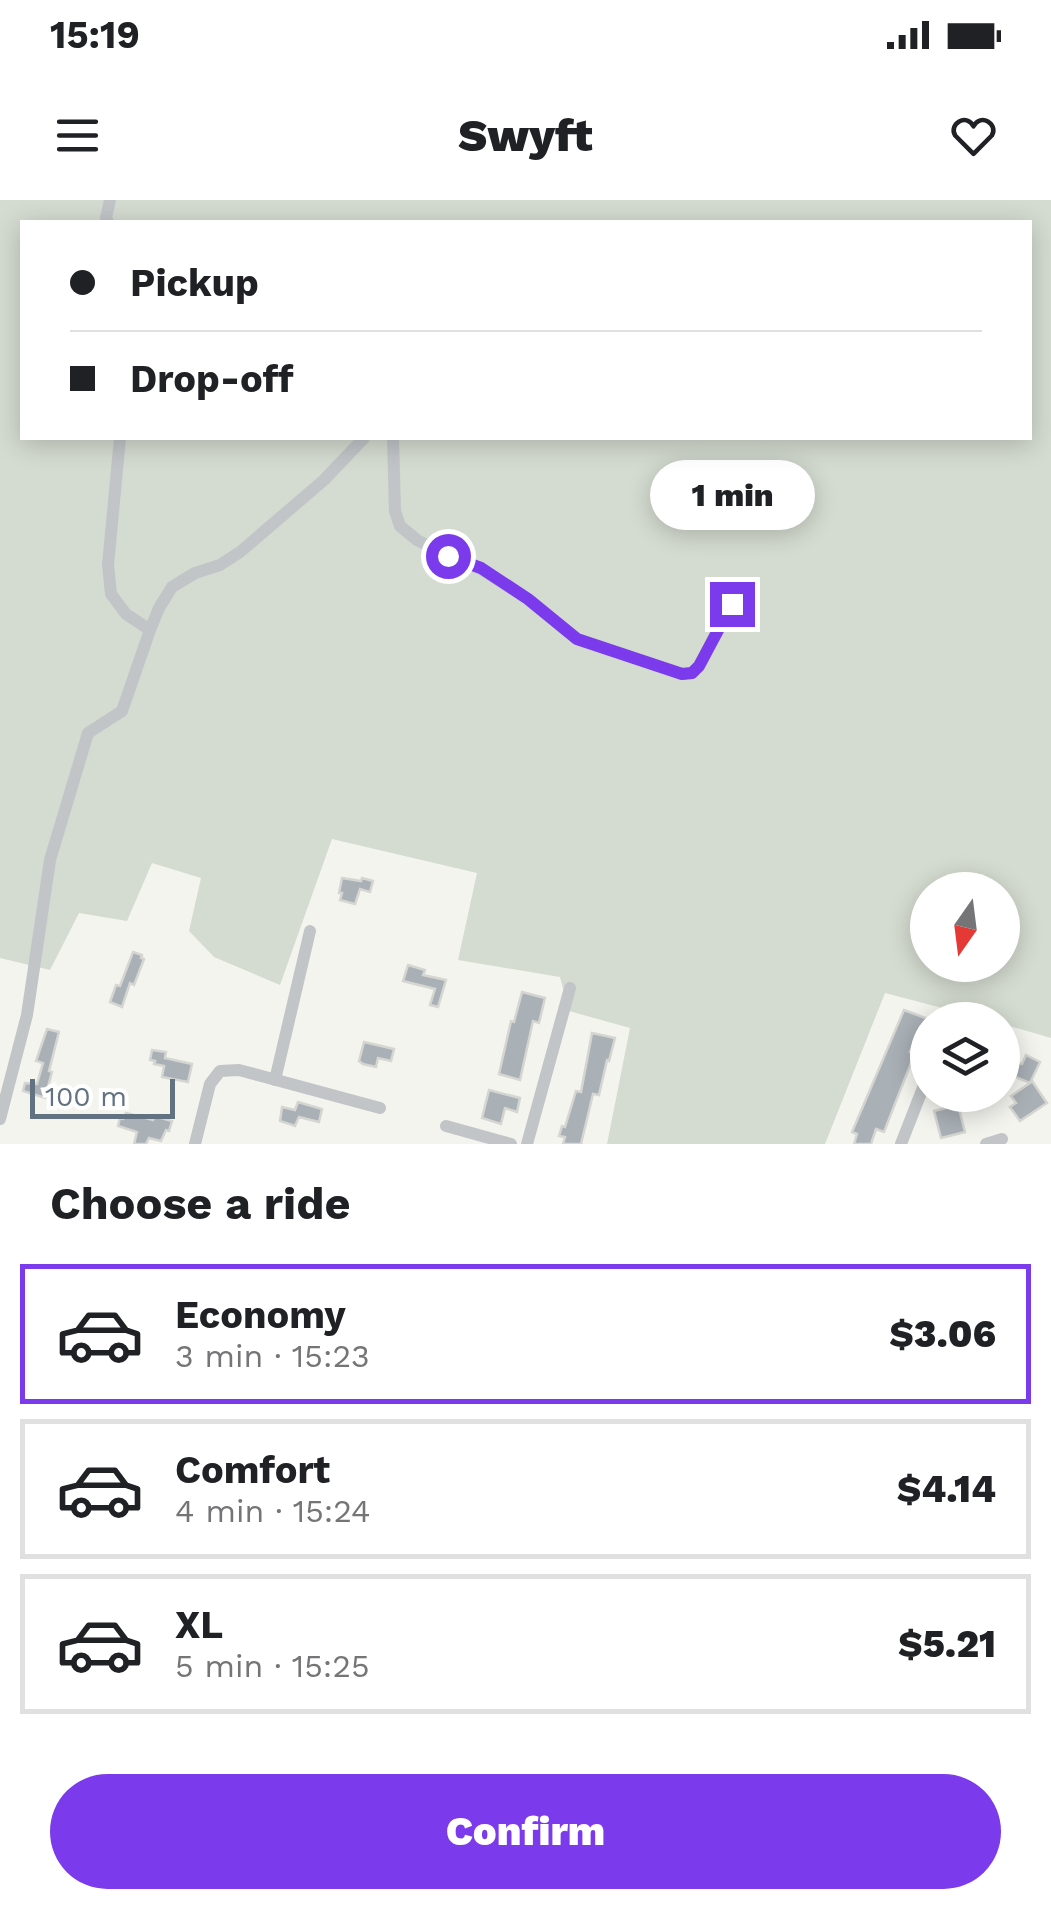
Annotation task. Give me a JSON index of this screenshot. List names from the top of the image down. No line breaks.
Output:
{"scale_bar":"100 m","north":"bottom","page":{"status":"15:19","header":"Swyft","banner":["Pickup","Drop-off"],"bubble":"1 min","scale":"100 m","heading":"Choose a ride","list":[{"name":"Economy","note":"3 min · 15:23","value":"$3.06"},{"name":"Comfort","note":"4 min · 15:24","value":"$4.14"},{"name":"XL","note":"5 min · 15:25","value":"$5.21"}],"buttons":"Confirm"}}
